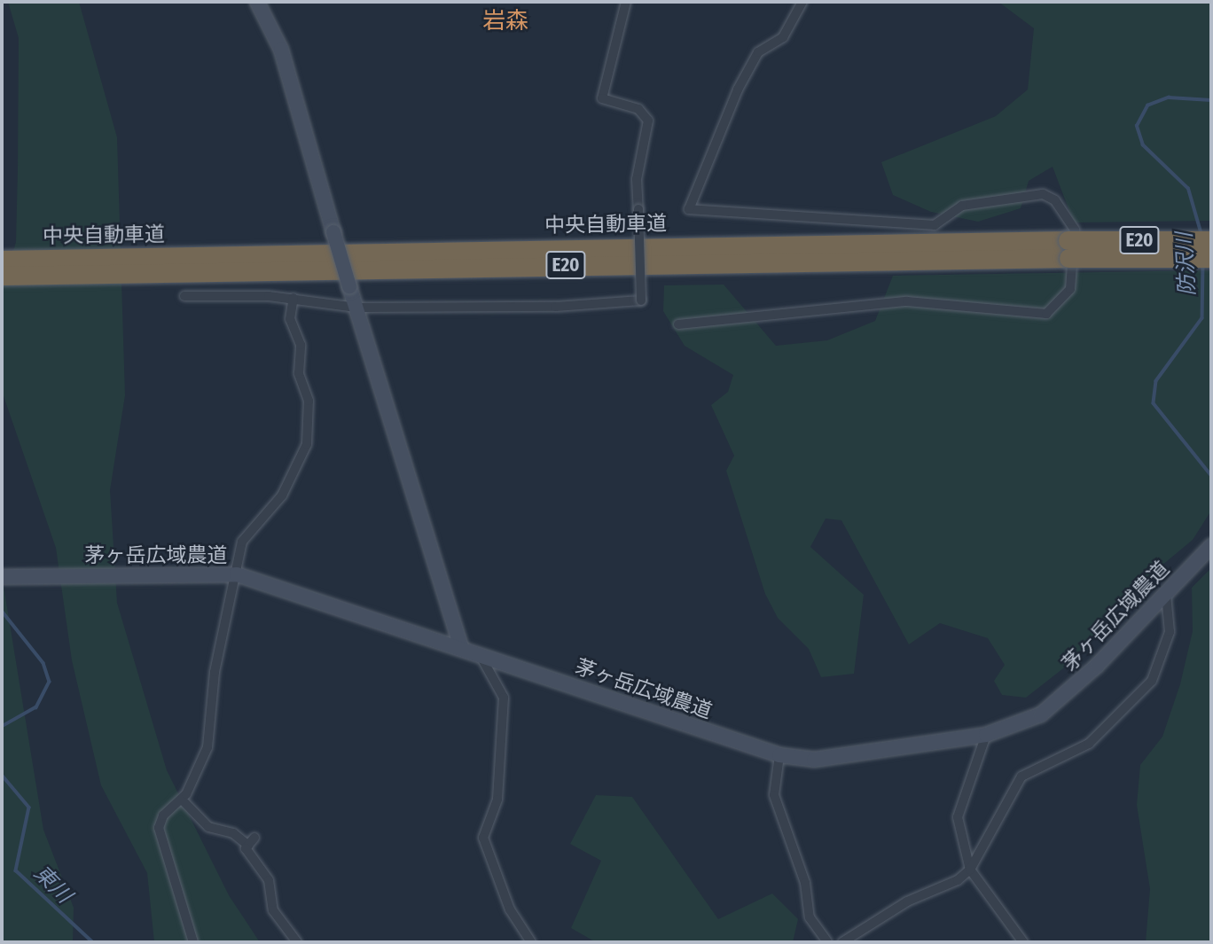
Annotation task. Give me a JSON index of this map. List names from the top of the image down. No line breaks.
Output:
{"streets":{"highway":["中央自動車道","E20"],"street":["茅ヶ岳広域農道"]},"districts":["岩森"],"water":["防沢川","東川"]}
